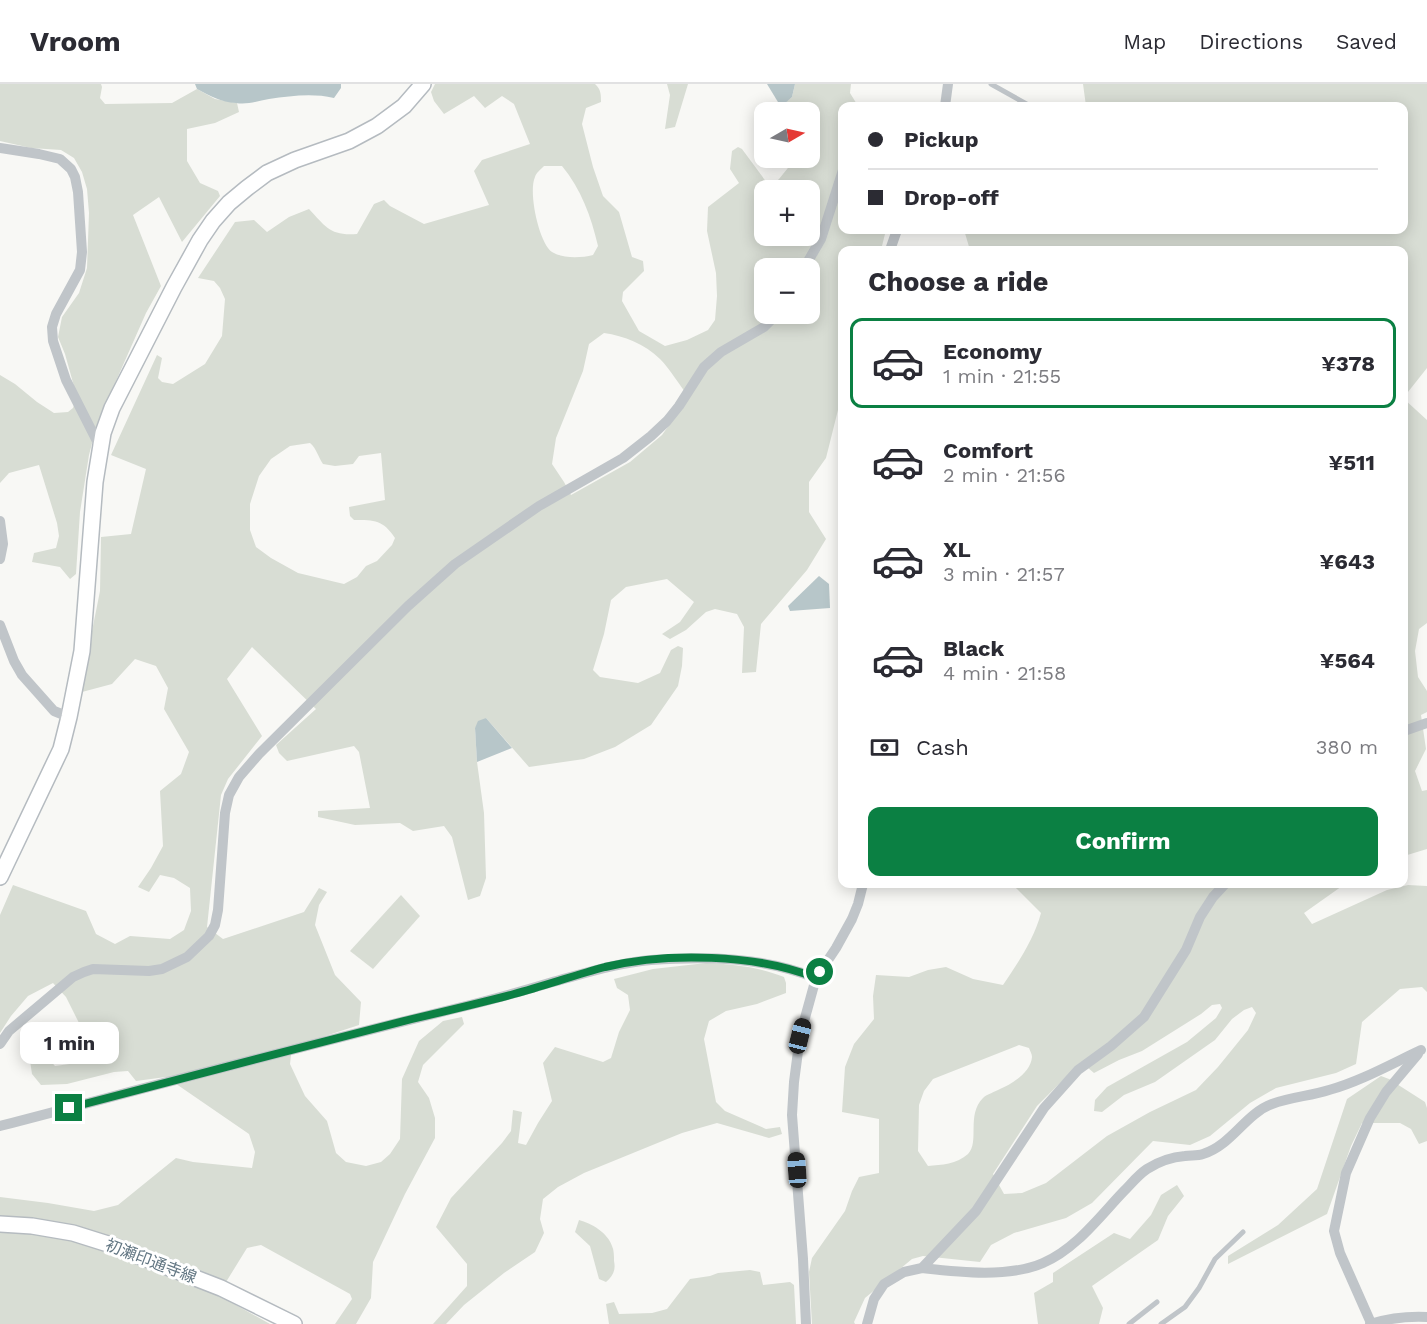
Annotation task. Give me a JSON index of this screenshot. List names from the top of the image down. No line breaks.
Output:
{"streets":{"street":["初瀬印通寺線"]},"north":"right","page":{"header":"Vroom","nav":["Map","Directions","Saved"],"map_buttons":["+","−"],"banner":["Pickup","Drop-off"],"heading":"Choose a ride","list":[{"name":"Economy","note":"1 min · 21:55","value":"¥378"},{"name":"Comfort","note":"2 min · 21:56","value":"¥511"},{"name":"XL","note":"3 min · 21:57","value":"¥643"},{"name":"Black","note":"4 min · 21:58","value":"¥564"}],"pay":["Cash","380 m"],"buttons":"Confirm","bubble":"1 min"}}
